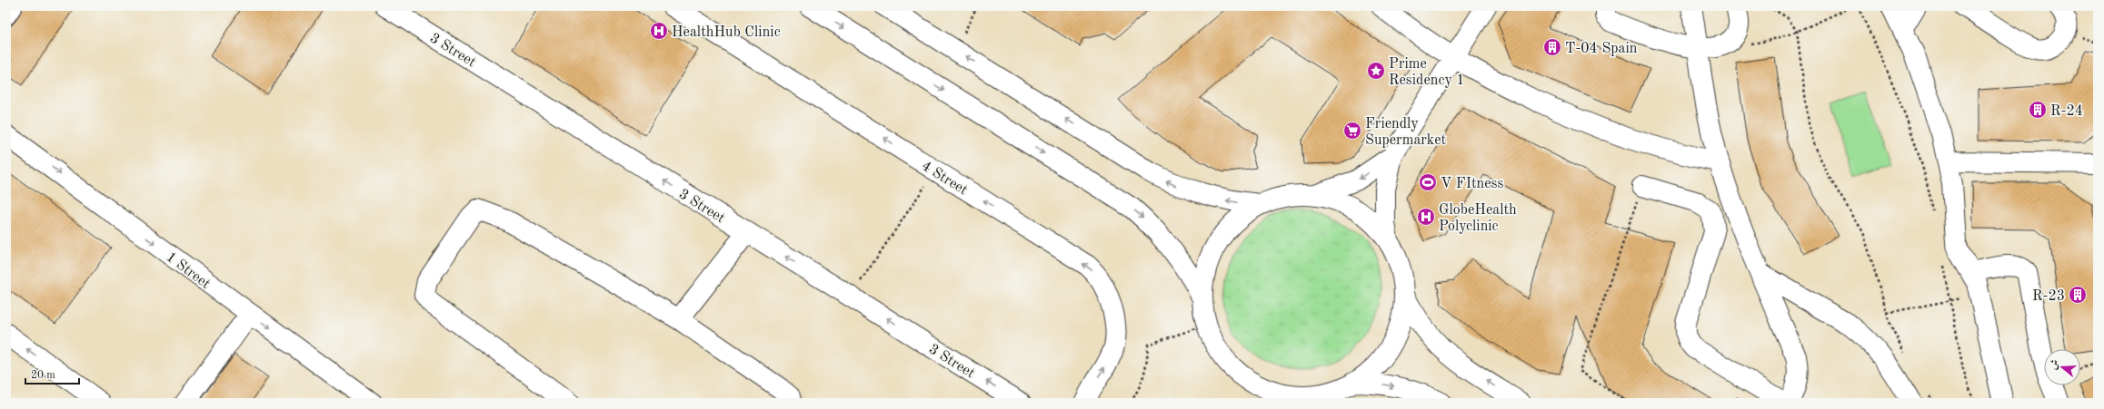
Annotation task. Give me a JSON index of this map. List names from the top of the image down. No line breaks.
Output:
{"streets":{"street":["3 Street","4 Street","1 Street"]},"one_way":["3 Street","1 Street"],"places":{"hospital":["HealthHub Clinic","GlobeHealth Polyclinic"],"building":["T-04 Spain","R-24","R-23"],"place":["Prime Residency 1"],"supermarket":["Friendly Supermarket"],"sports":["V FItness"]},"scale_bar":"20 m","north":"left"}
